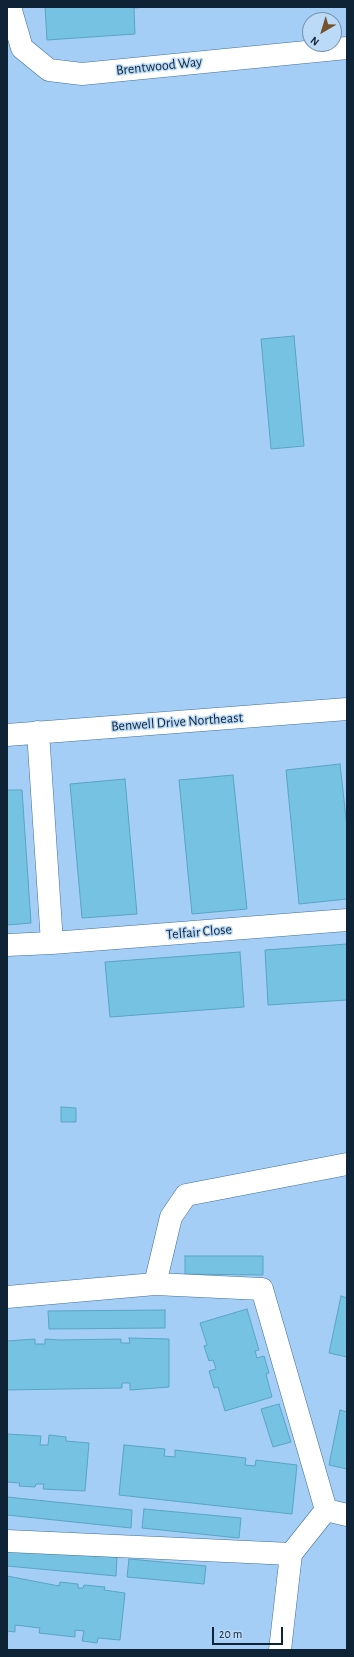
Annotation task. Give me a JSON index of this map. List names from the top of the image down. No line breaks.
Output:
{"streets":{"street":["Brentwood Way","Benwell Drive Northeast","Telfair Close"]},"scale_bar":"20 m","north":"bottom left"}
